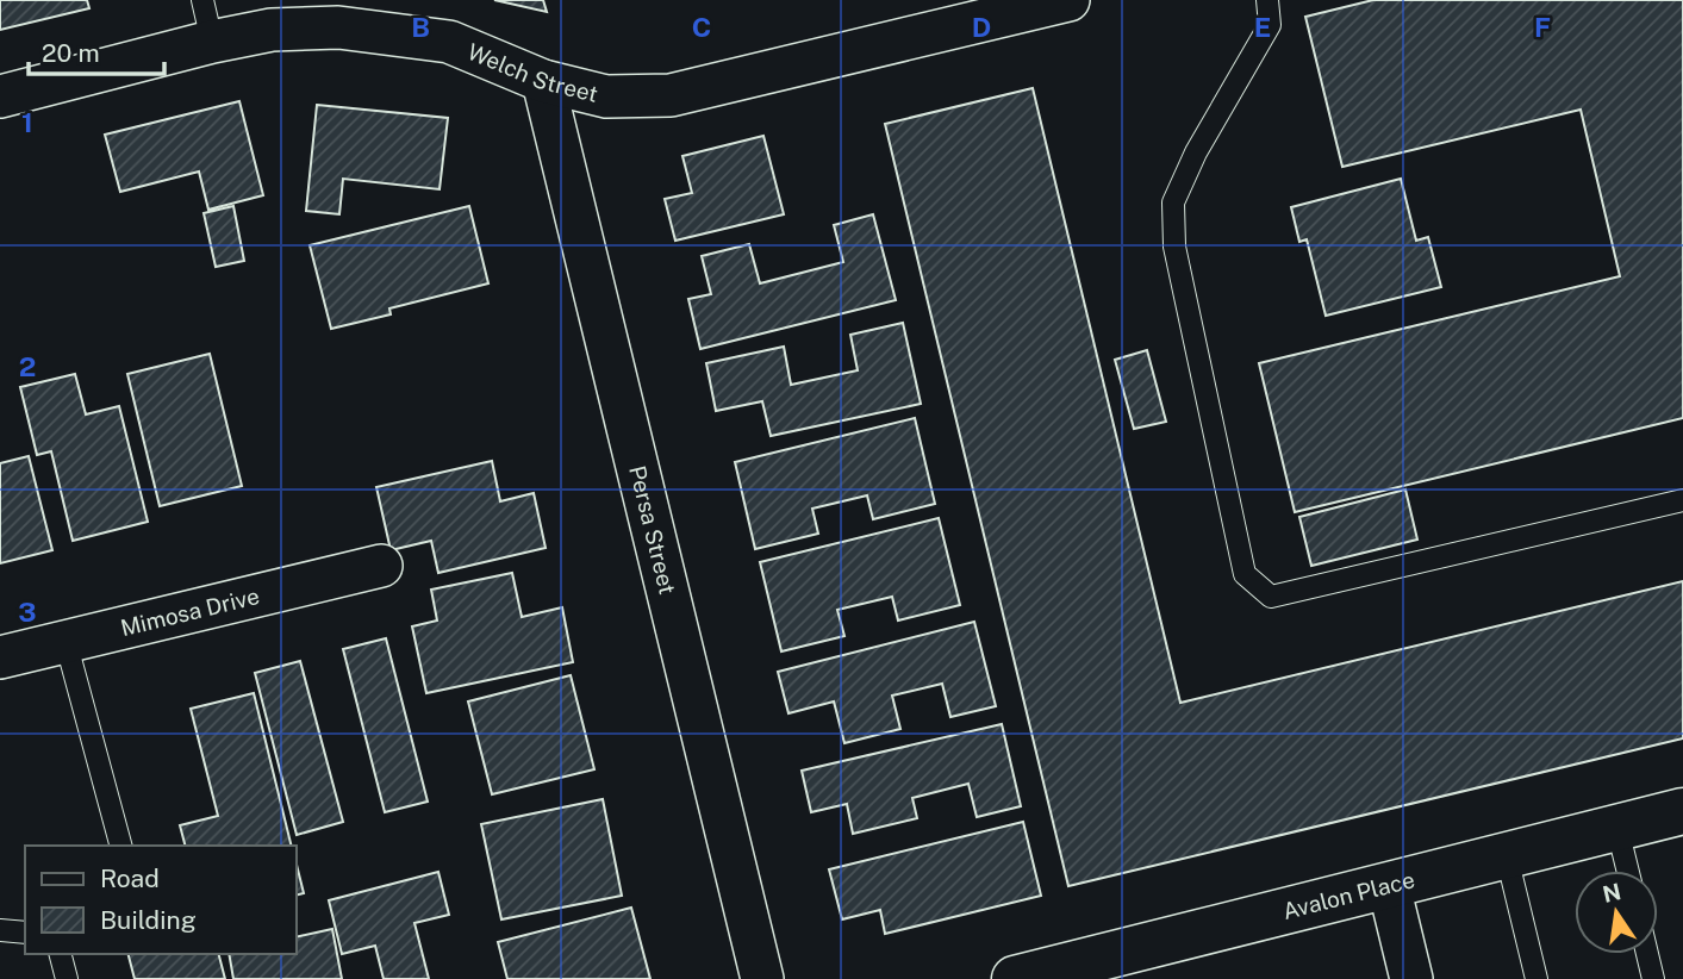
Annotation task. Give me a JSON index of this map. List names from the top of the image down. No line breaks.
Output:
{"streets":{"street":["Welch Street","Persa Street","Mimosa Drive","Avalon Place"]},"crossings":[["Welch Street","Persa Street"]],"legend":["Road","Building"],"scale_bar":"20 m","north":"top","grid":{"columns":["B","C","D","E","F"],"rows":["1","2","3"]}}
